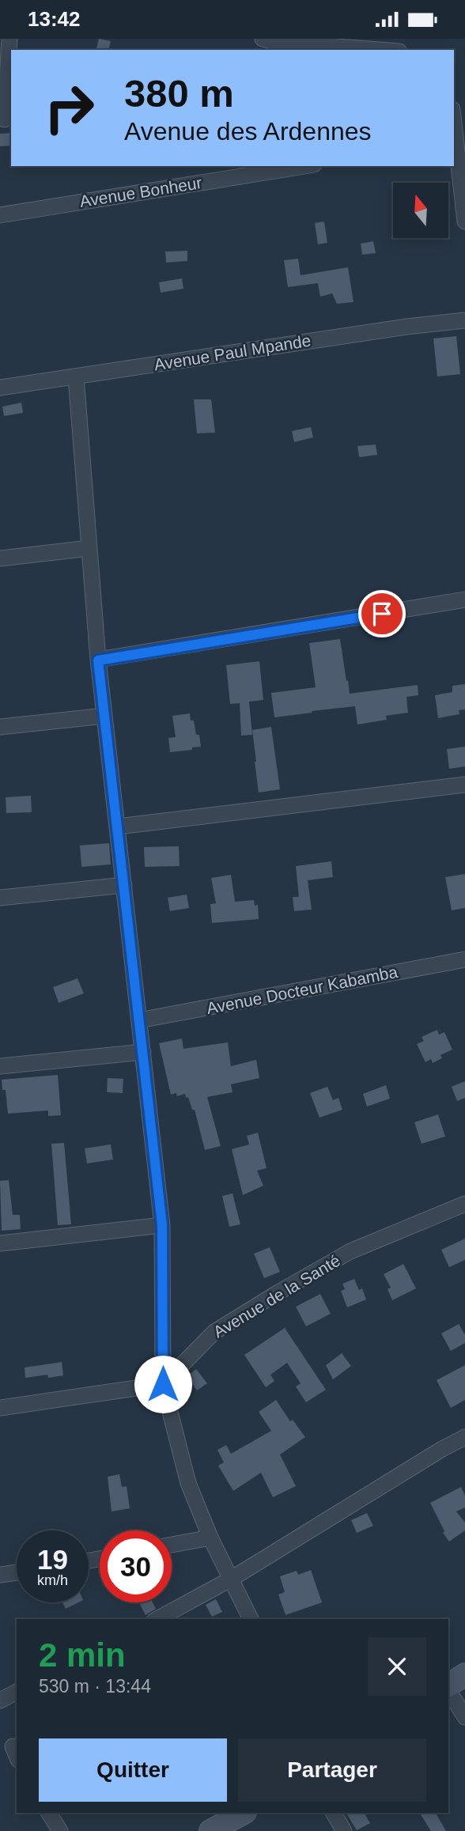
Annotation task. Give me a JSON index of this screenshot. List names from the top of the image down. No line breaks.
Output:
{"streets":{"street":["Avenue Bonheur","Avenue Paul Mpande","Avenue Docteur Kabamba","Avenue de la Santé"]},"north":"top","page":{"status":"13:42","turn":["380 m","Avenue des Ardennes"],"speed":"19 km/h","limit":"30","heading":["2 min","530 m · 13:44"],"buttons":["Quitter","Partager"]}}
